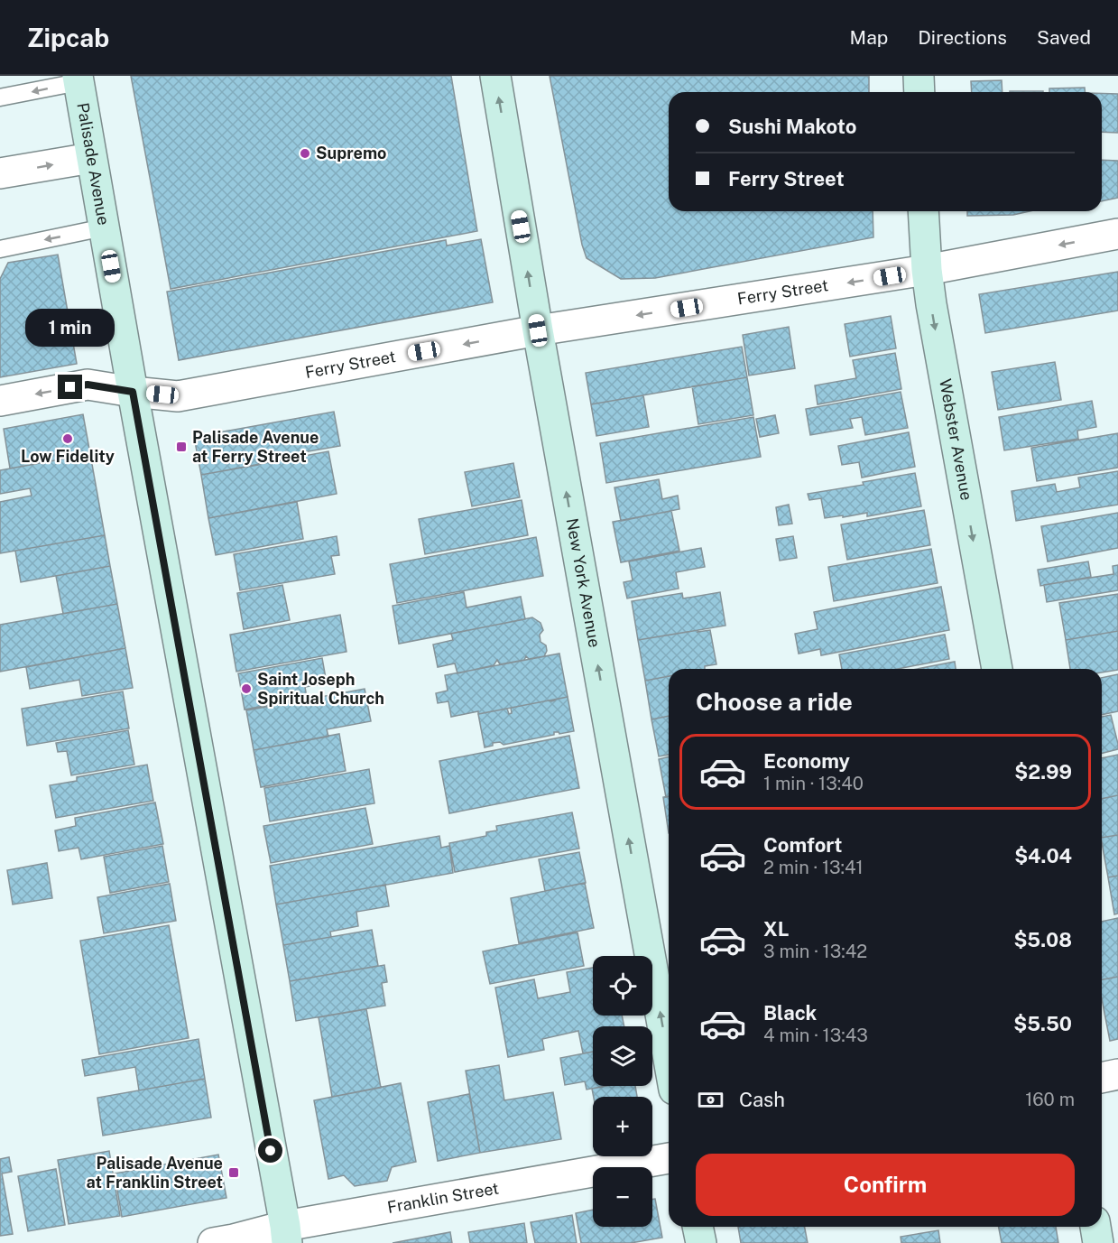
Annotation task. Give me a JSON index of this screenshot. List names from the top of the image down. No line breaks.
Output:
{"streets":{"street":["Palisade Avenue","Ferry Street","Webster Avenue","New York Avenue","Franklin Street"]},"crossings":[["Palisade Avenue","Ferry Street"],["Palisade Avenue","Franklin Street"],["Ferry Street","Webster Avenue"],["Ferry Street","New York Avenue"]],"one_way":["Ferry Street","Webster Avenue","New York Avenue"],"places":{"other":["Supremo","Low Fidelity","Saint Joseph Spiritual Church"],"transit":["Palisade Avenue at Ferry Street","Palisade Avenue at Franklin Street"]},"page":{"header":"Zipcab","nav":["Map","Directions","Saved"],"banner":["Sushi Makoto","Ferry Street"],"bubble":"1 min","heading":"Choose a ride","list":[{"name":"Economy","note":"1 min · 13:40","value":"$2.99"},{"name":"Comfort","note":"2 min · 13:41","value":"$4.04"},{"name":"XL","note":"3 min · 13:42","value":"$5.08"},{"name":"Black","note":"4 min · 13:43","value":"$5.50"}],"map_buttons":["+","−"],"pay":["Cash","160 m"],"buttons":"Confirm"}}
